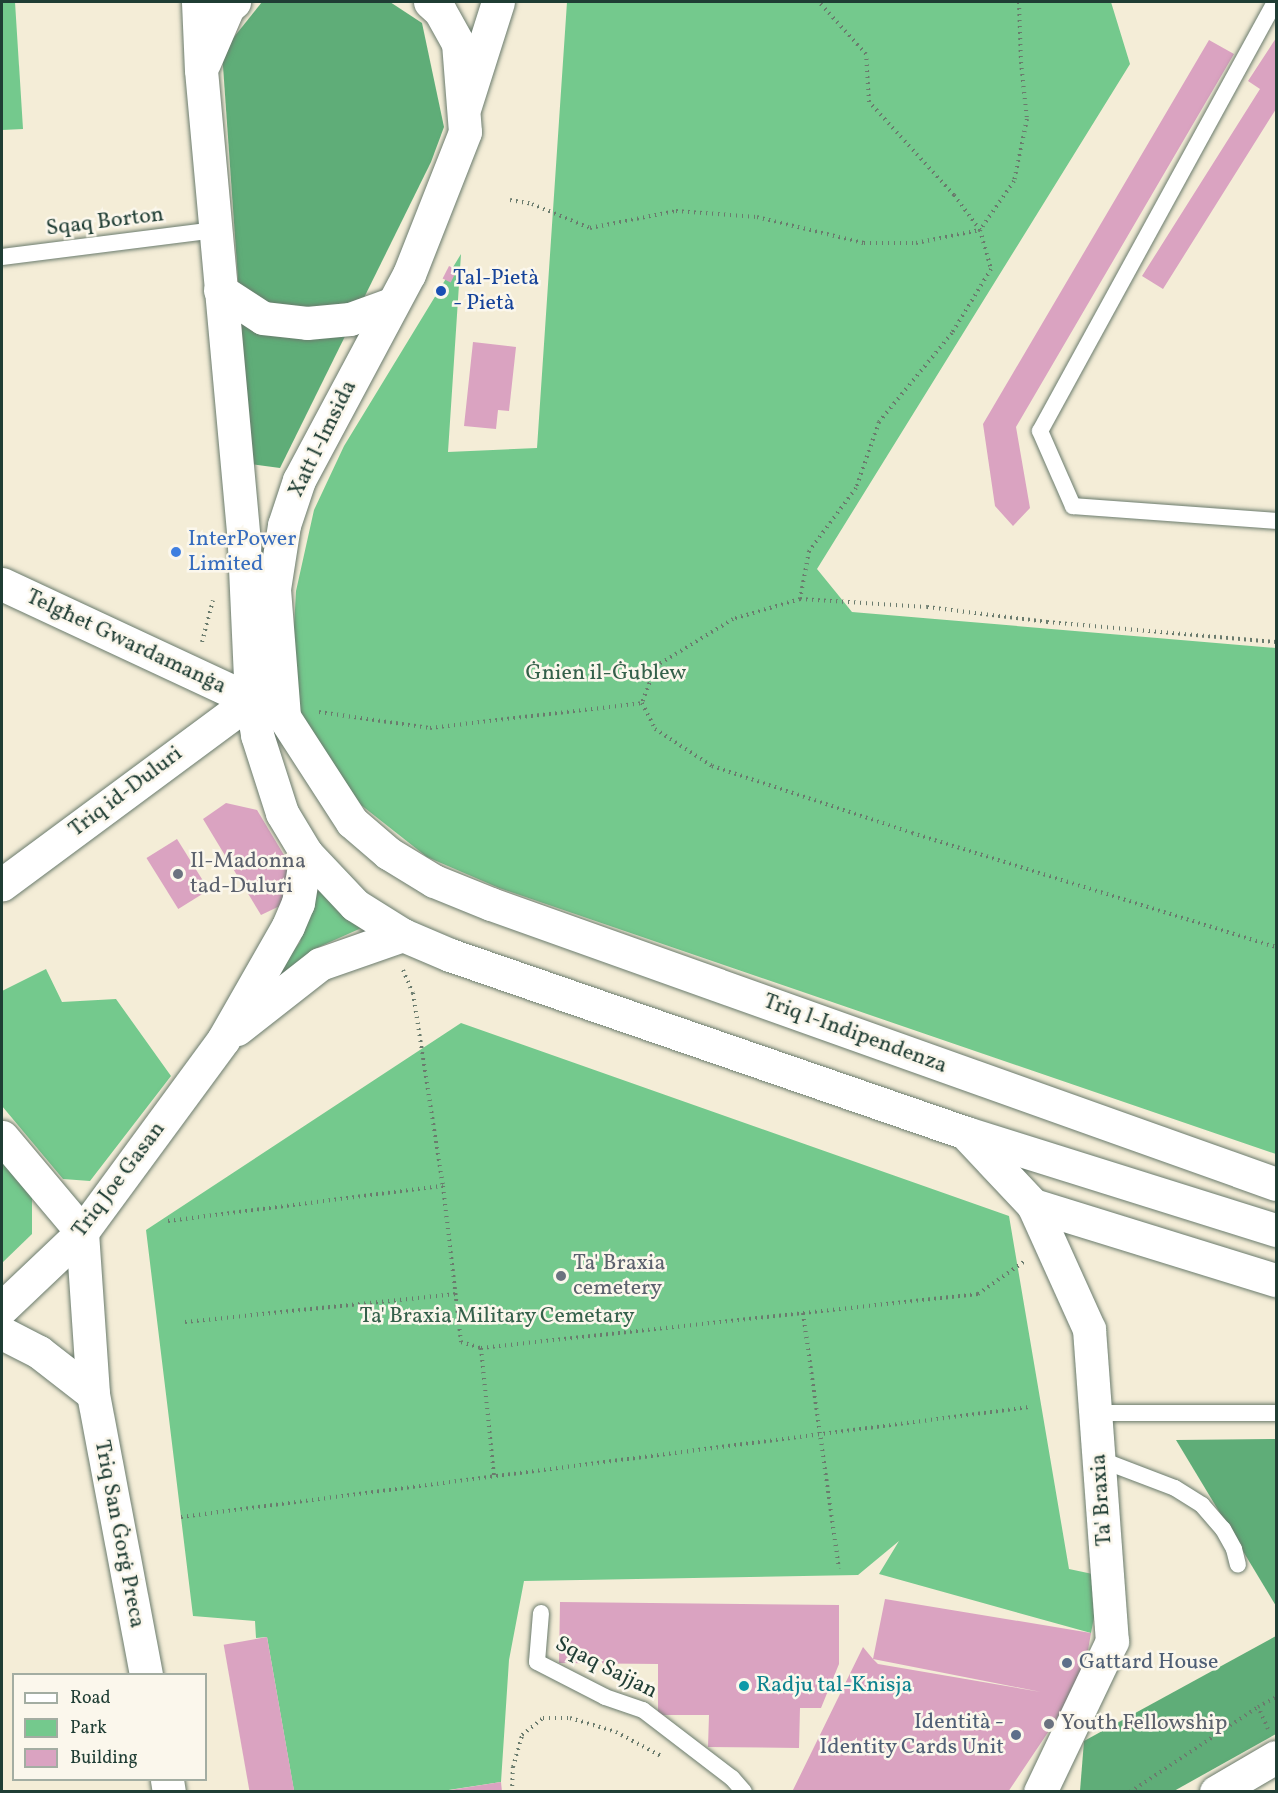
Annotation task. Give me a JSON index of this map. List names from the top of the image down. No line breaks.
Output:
{"streets":{"main road":["Xatt l-Imsida","Telgħet Gwardamanġa","Triq id-Duluri","Triq l-Indipendenza","Triq Joe Gasan","Ta' Braxia","Triq San Ġorġ Preca"],"lane":["Sqaq Borton","Sqaq Sajjan"]},"crossings":[["Xatt l-Imsida","Triq l-Indipendenza"],["Telgħet Gwardamanġa","Triq id-Duluri"],["Triq Joe Gasan","Triq San Ġorġ Preca"]],"parks":["Ġnien il-Ġublew","Ta' Braxia Military Cemetary"],"places":["Tal-Pietà - Pietà","InterPower Limited","Il-Madonna tad-Duluri","Ta' Braxia cemetery","Gattard House","Radju tal-Knisja","Youth Fellowship","Identità - Identity Cards Unit"],"legend":["Road","Park","Building"]}
